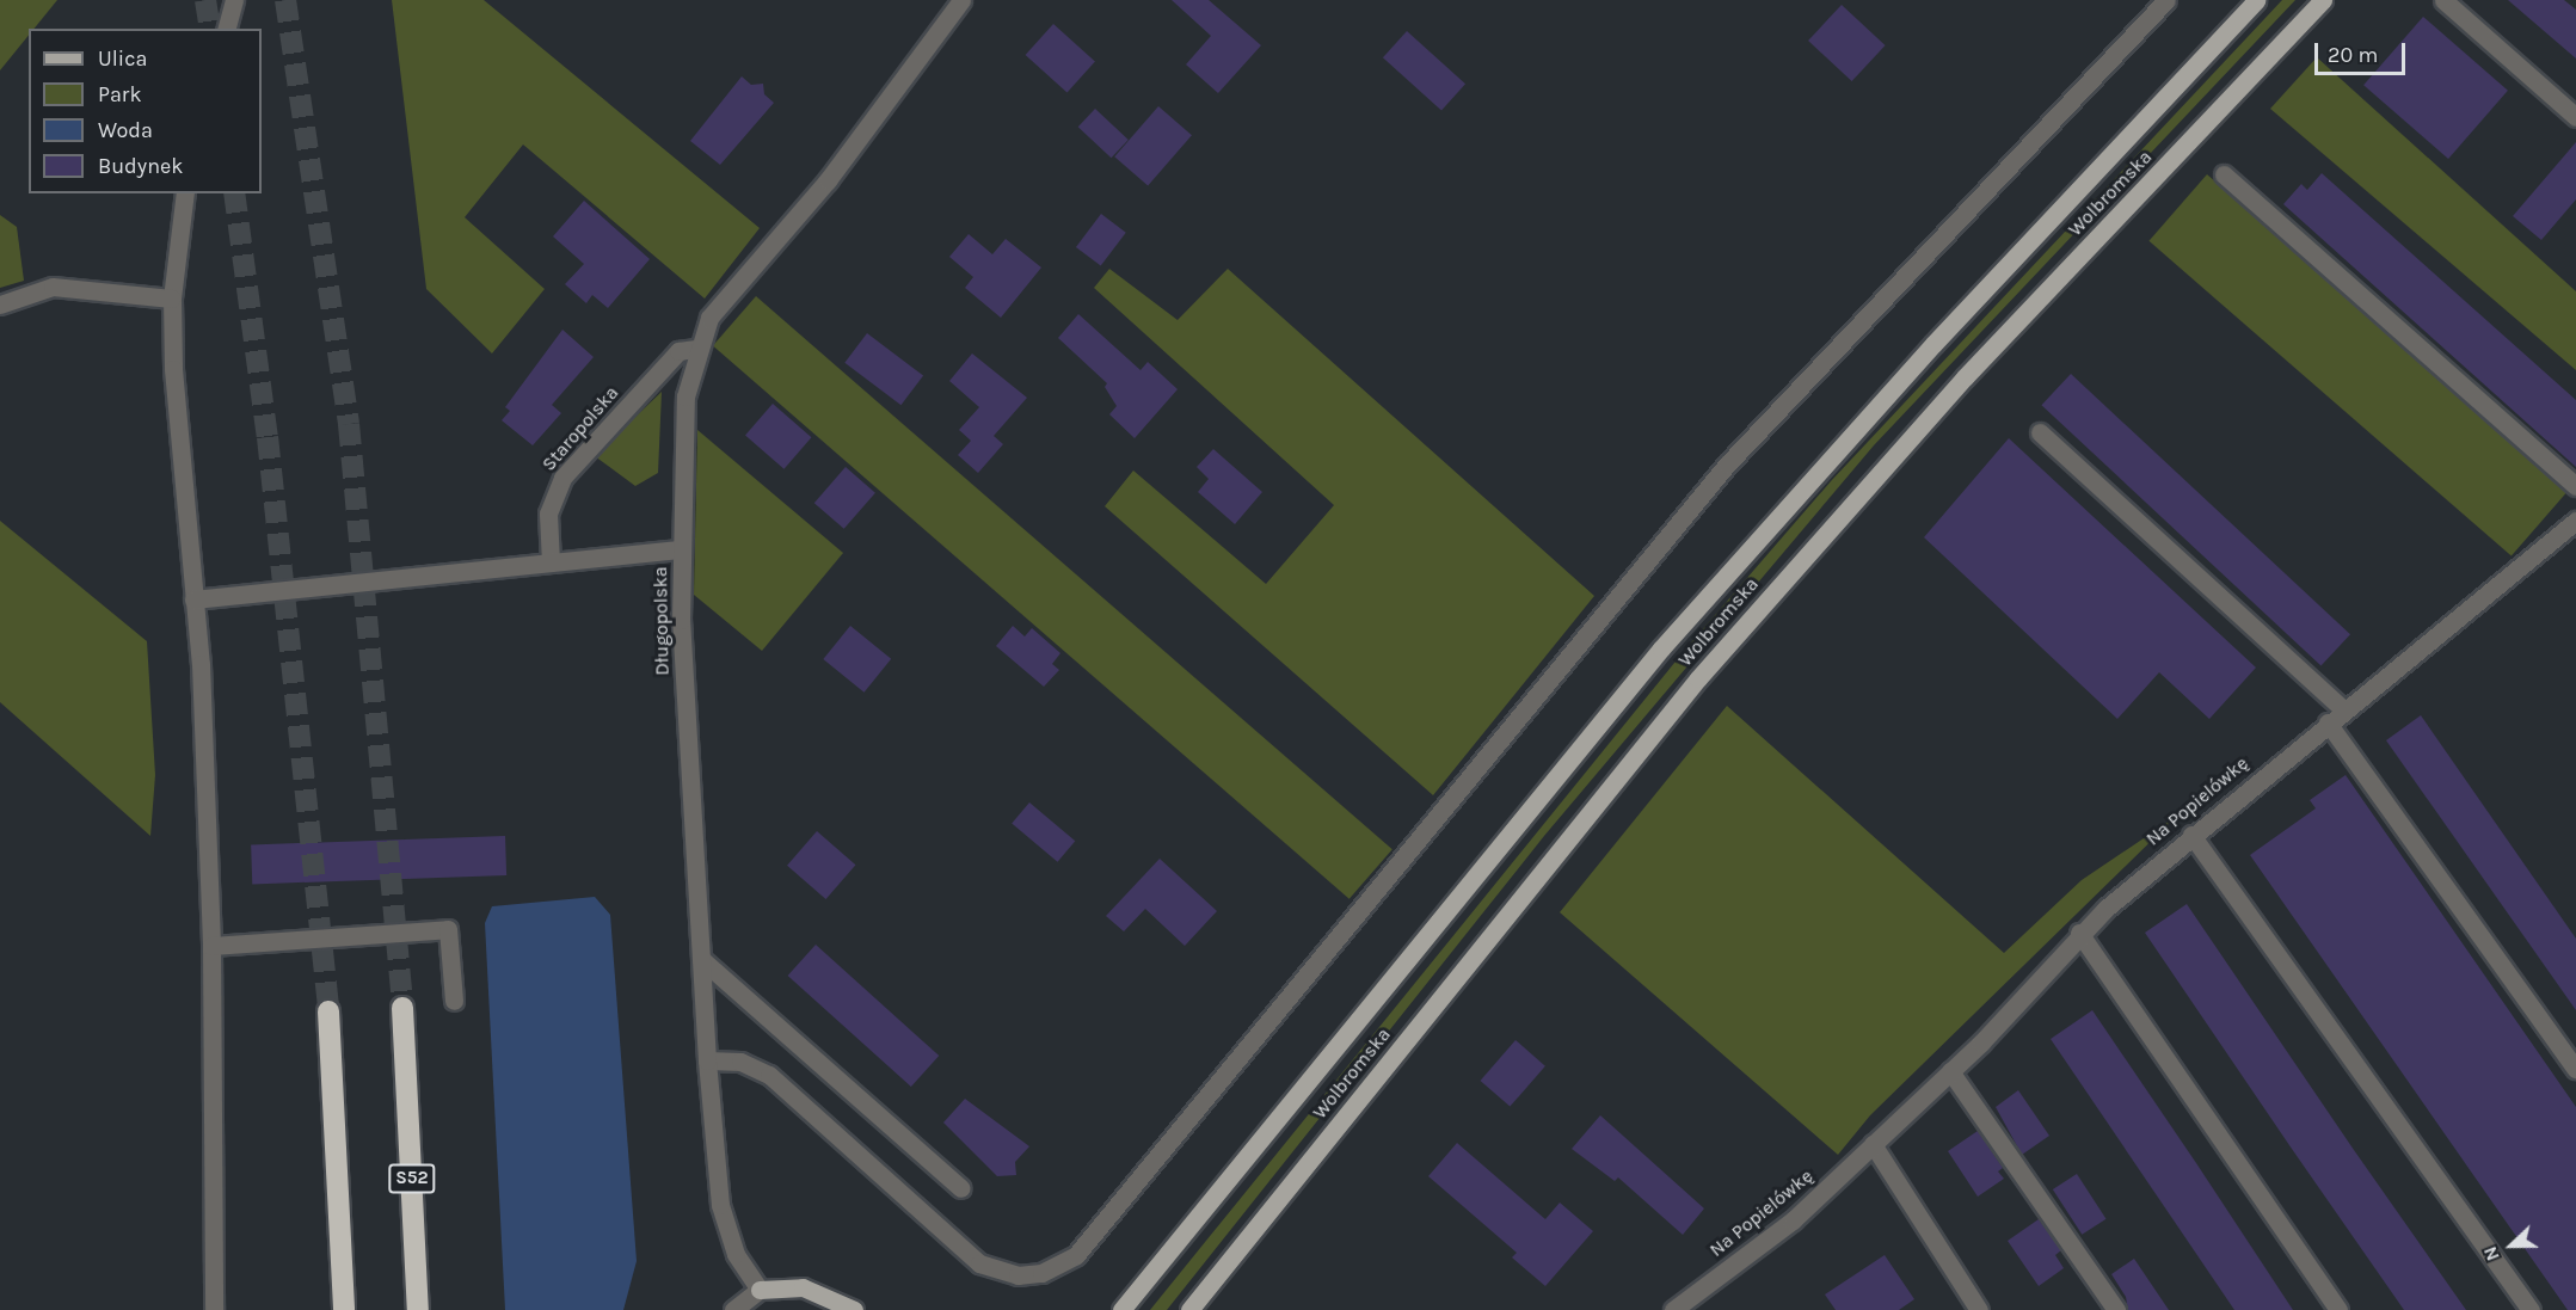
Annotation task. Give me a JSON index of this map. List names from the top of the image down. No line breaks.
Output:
{"streets":{"highway":["S52"],"main road":["Wolbromska"],"street":["Staropolska","Długopolska","Na Popielówkę"]},"crossings":[["Staropolska","Długopolska"]],"legend":["Ulica","Park","Woda","Budynek"],"scale_bar":"20 m","north":"left"}
